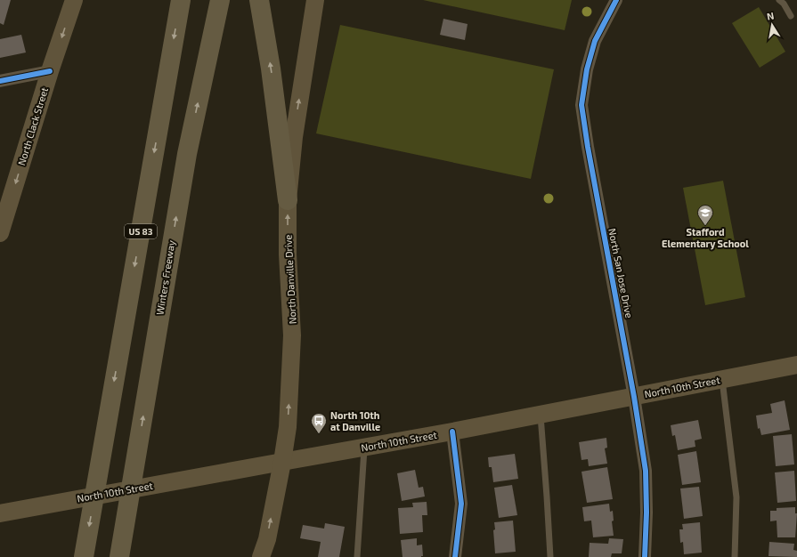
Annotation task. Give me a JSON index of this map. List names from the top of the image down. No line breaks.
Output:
{"streets":{"highway":["US 83","Winters Freeway"],"main road":["North Clack Street","North Danville Drive","North 10th Street"],"street":["North San Jose Drive"]},"crossings":[["North San Jose Drive","North 10th Street"],["North Danville Drive","North 10th Street"]],"one_way":["North Clack Street","North Danville Drive"],"places":{"school or university":["Stafford Elementary School"],"bus stop":["North 10th at Danville"]},"north":"top"}
